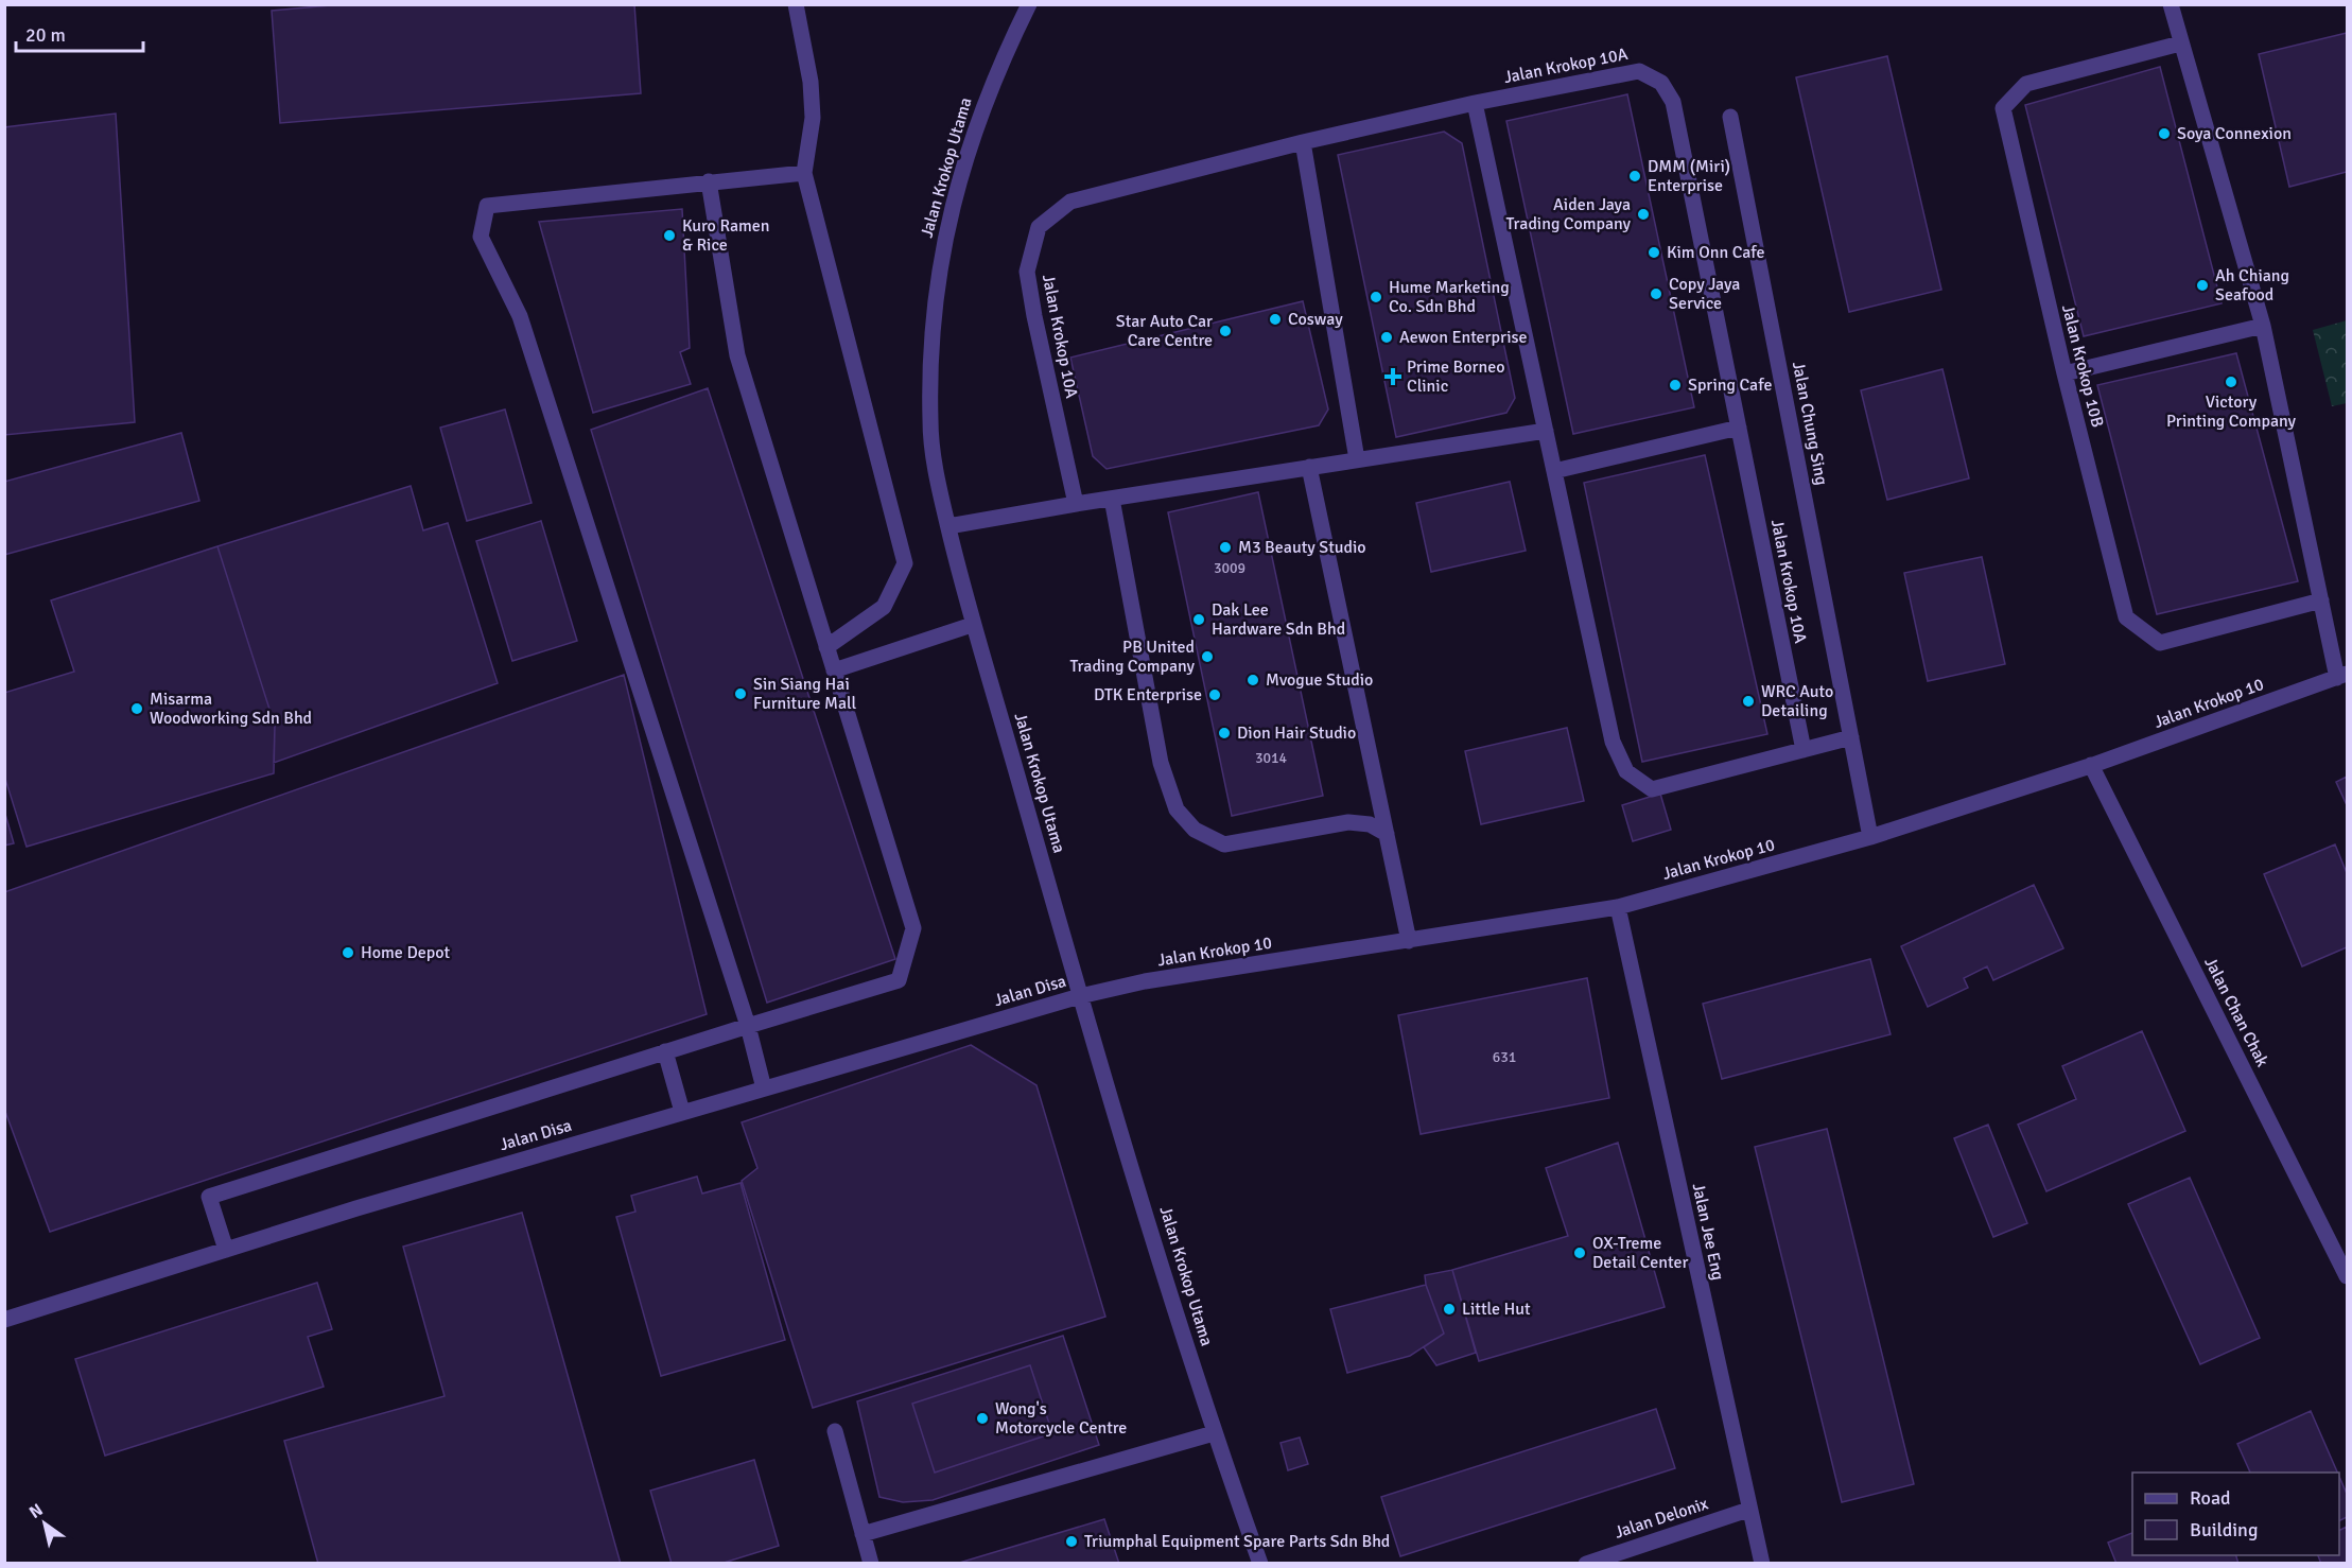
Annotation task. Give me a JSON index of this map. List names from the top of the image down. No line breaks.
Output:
{"streets":{"street":["Jalan Krokop 10A","Jalan Krokop Utama","Jalan Krokop 10B","Jalan Chung Sing","Jalan Krokop 10","Jalan Disa","Jalan Chan Chak","Jalan Jee Eng","Jalan Delonix"]},"crossings":[["Jalan Krokop Utama","Jalan Krokop 10"],["Jalan Krokop Utama","Jalan Disa"],["Jalan Chung Sing","Jalan Krokop 10"],["Jalan Krokop 10","Jalan Disa"],["Jalan Krokop 10","Jalan Chan Chak"],["Jalan Krokop 10","Jalan Jee Eng"],["Jalan Jee Eng","Jalan Delonix"]],"places":{"other":["Soya Connexion","DMM (Miri) Enterprise","Aiden Jaya Trading Company","Kuro Ramen & Rice","Kim Onn Cafe","Ah Chiang Seafood","Copy Jaya Service","Hume Marketing Co. Sdn Bhd","Cosway","Star Auto Car Care Centre","Aewon Enterprise","Victory Printing Company","Spring Cafe","M3 Beauty Studio","Dak Lee Hardware Sdn Bhd","PB United Trading Company","Mvogue Studio","Sin Siang Hai Furniture Mall","DTK Enterprise","WRC Auto Detailing","Misarma Woodworking Sdn Bhd","Dion Hair Studio","Home Depot","OX-Treme Detail Center","Little Hut","Wong's Motorcycle Centre","Triumphal Equipment Spare Parts Sdn Bhd"],"health":["Prime Borneo Clinic"]},"house_numbers":["3009","3014","631"],"legend":["Road","Building"],"scale_bar":"20 m","north":"top left"}
